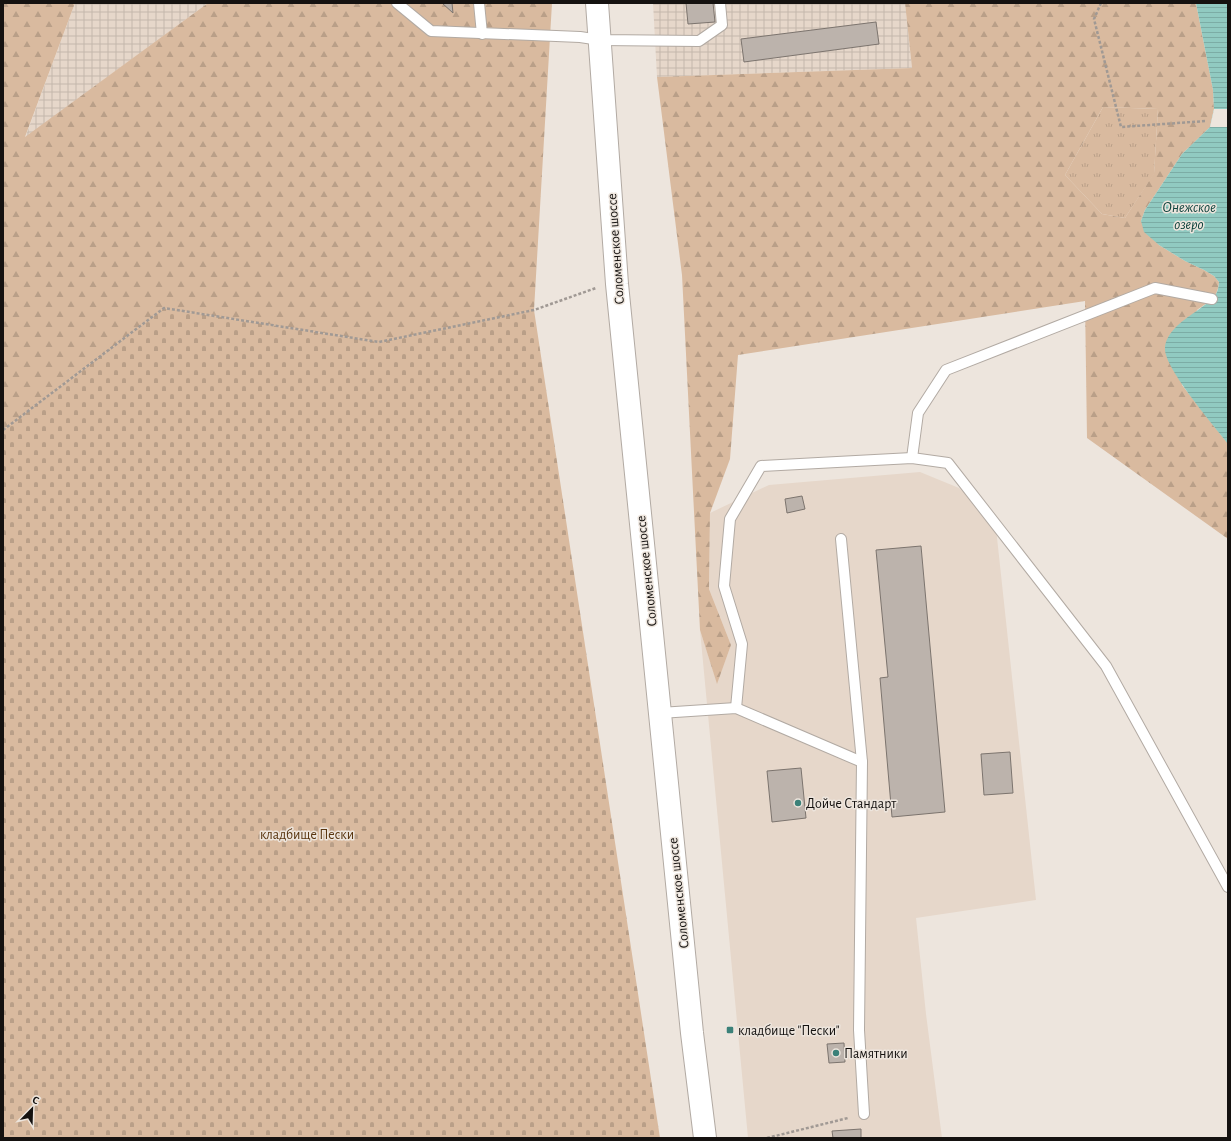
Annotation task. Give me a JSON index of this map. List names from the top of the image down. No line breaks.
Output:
{"streets":{"main road":["Соломенское шоссе"]},"water":["Онежское озеро"],"parks":["кладбище Пески"],"places":{"other":["Дойче Стандарт","Памятники"],"transit":["кладбище \"Пески\""]},"north":"top right"}
